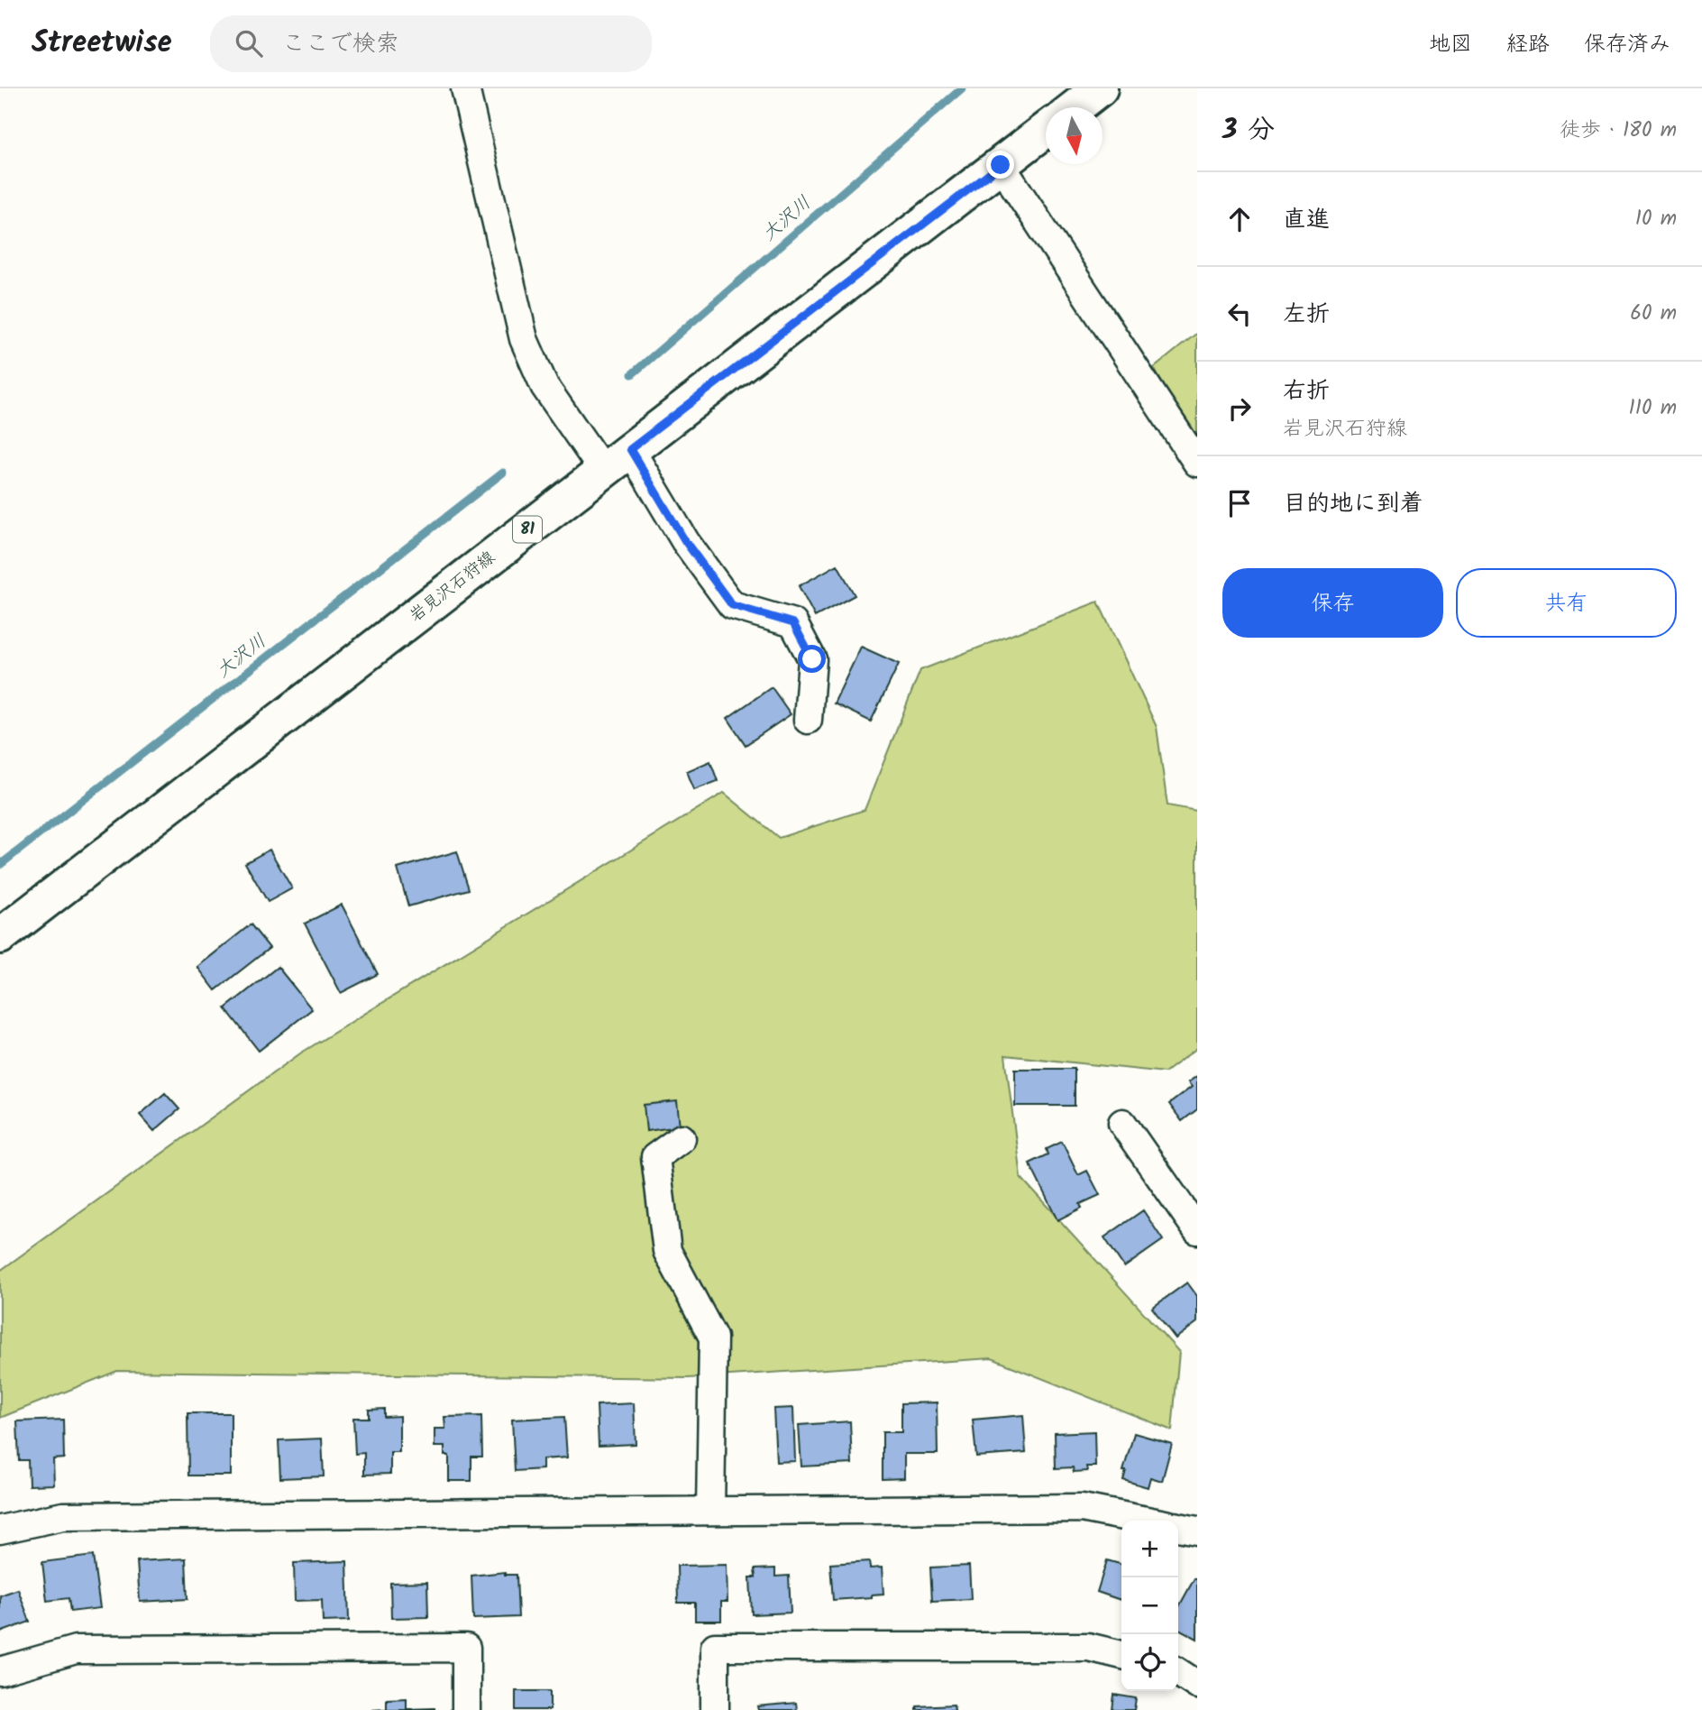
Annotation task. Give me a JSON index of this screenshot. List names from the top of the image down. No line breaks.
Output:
{"streets":{"main road":["81","岩見沢石狩線"]},"water":["大沢川"],"north":"bottom","page":{"header":"Streetwise","search":"ここで検索","nav":["地図","経路","保存済み"],"heading":["3 分","徒歩 · 180 m"],"list":[["直進","10 m"],["左折","60 m"],["右折","岩見沢石狩線","110 m"],"目的地に到着"],"buttons":["保存","共有"],"map_buttons":["+","−"]}}
